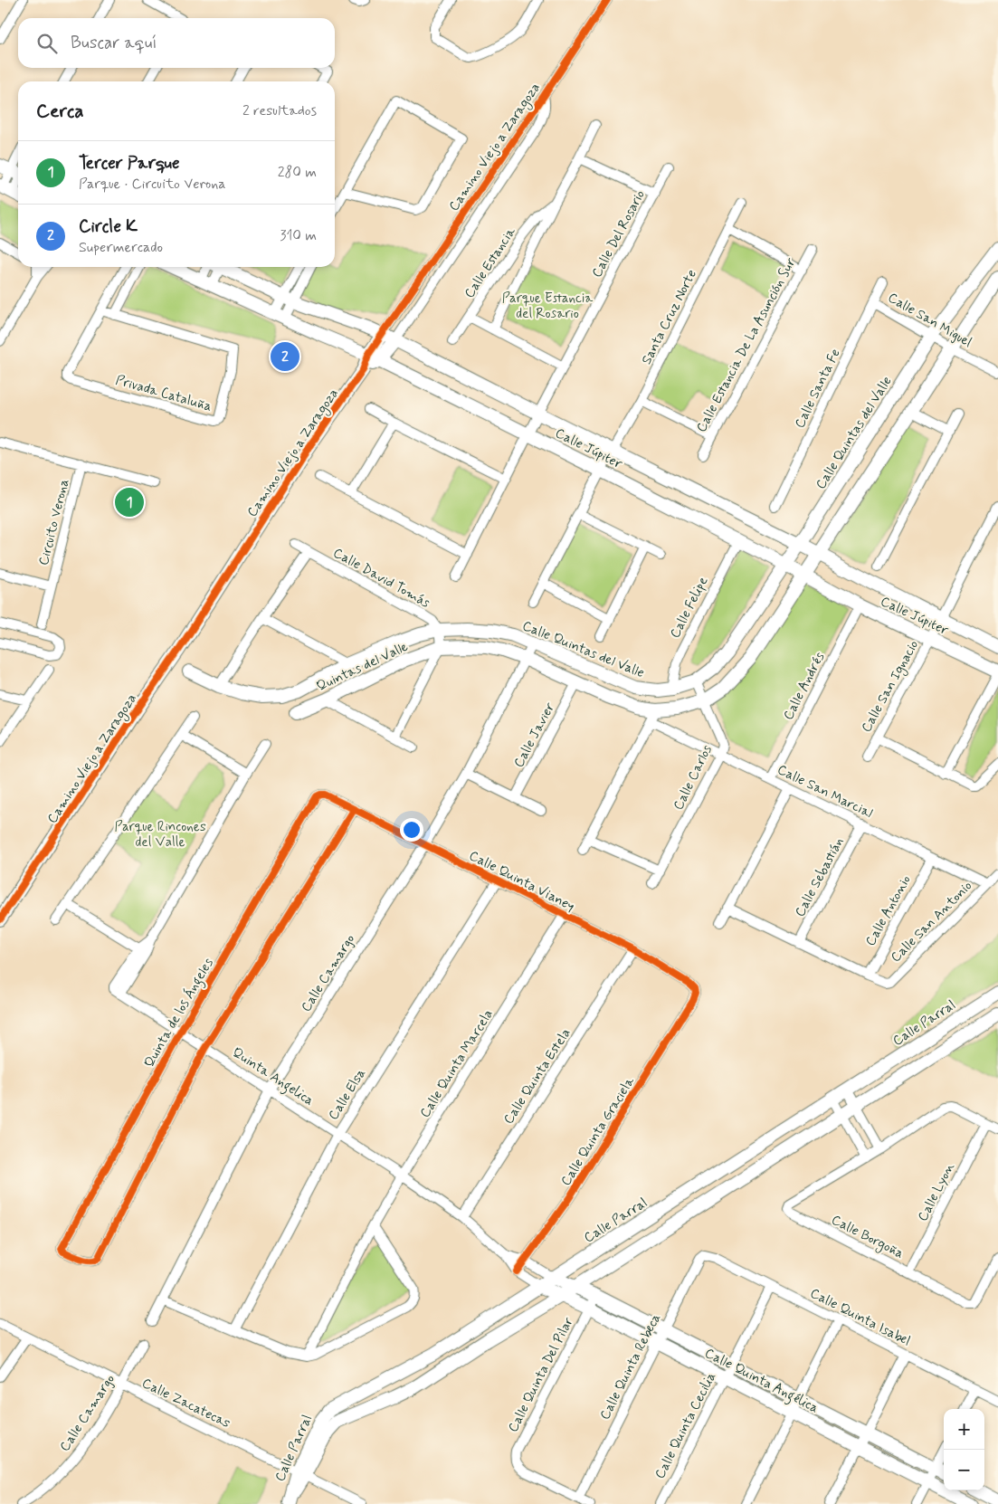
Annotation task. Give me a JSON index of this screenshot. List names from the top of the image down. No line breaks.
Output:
{"streets":{"street":["Camino Viejo a Zaragoza","Calle Del Rosario","Calle Estancia","Santa Cruz Norte","Calle San Miguel","Calle Estancia De La Asunción Sur","Calle Santa Fe","Privada Cataluña","Calle Quintas del Valle","Calle Júpiter","Circuito Verona","Calle David Tomás","Calle Felipe","Quintas del Valle","Calle Andrés","Calle San Ignacio","Calle Javier","Calle Carlos","Calle San Marcial","Calle Sebastián","Calle Quinta Vianey","Calle Antonio","Calle San Antonio","Calle Camargo","Quinta de los Ángeles","Calle Parral","Calle Quinta Marcela","Quinta Angelica","Calle Quinta Estela","Calle Elsa","Calle Quinta Graciela","Calle Lyon","Calle Borgoña","Calle Quinta Isabel","Calle Quinta Rebeca","Calle Quinta Del Pilar","Calle Quinta Angélica","Calle Zacatecas","Calle Quinta Cecilia"]},"crossings":[["Camino Viejo a Zaragoza","Calle Júpiter"],["Calle Del Rosario","Calle Júpiter"],["Santa Cruz Norte","Calle Júpiter"],["Calle San Miguel","Calle Santa Fe"],["Calle San Miguel","Calle Quintas del Valle"],["Calle Quintas del Valle","Calle Júpiter"],["Calle Quintas del Valle","Calle David Tomás"],["Calle Quintas del Valle","Calle Felipe"],["Calle Quintas del Valle","Calle Carlos"],["Calle Quintas del Valle","Calle Camargo"],["Calle Júpiter","Calle Felipe"],["Calle Júpiter","Calle Andrés"],["Calle Júpiter","Calle San Ignacio"],["Calle Andrés","Calle San Marcial"],["Calle Carlos","Calle San Marcial"],["Calle San Marcial","Calle Sebastián"],["Calle San Marcial","Calle Antonio"],["Calle San Marcial","Calle San Antonio"],["Calle Quinta Vianey","Calle Camargo"],["Calle Quinta Vianey","Quinta de los Ángeles"],["Calle Quinta Vianey","Calle Quinta Marcela"],["Calle Quinta Vianey","Calle Quinta Estela"],["Calle Quinta Vianey","Calle Elsa"],["Calle Quinta Vianey","Calle Quinta Graciela"],["Calle Antonio","Calle San Antonio"],["Calle Camargo","Quinta Angelica"],["Calle Camargo","Calle Zacatecas"],["Quinta de los Ángeles","Quinta Angelica"],["Calle Parral","Quinta Angelica"],["Calle Parral","Calle Quinta Angélica"],["Calle Parral","Calle Zacatecas"],["Calle Quinta Marcela","Quinta Angelica"],["Quinta Angelica","Calle Quinta Estela"],["Quinta Angelica","Calle Elsa"],["Quinta Angelica","Calle Quinta Graciela"],["Quinta Angelica","Calle Quinta Angélica"],["Calle Lyon","Calle Borgoña"],["Calle Quinta Isabel","Calle Quinta Rebeca"],["Calle Quinta Isabel","Calle Quinta Cecilia"],["Calle Quinta Rebeca","Calle Quinta Del Pilar"],["Calle Quinta Rebeca","Calle Quinta Angélica"],["Calle Quinta Del Pilar","Calle Quinta Angélica"],["Calle Quinta Angélica","Calle Quinta Cecilia"]],"parks":["Parque Estancia del Rosario","Parque Rincones del Valle"],"page":{"search":"Buscar aquí","heading":["Cerca","2 resultados"],"list":[{"mark":"1","name":"Tercer Parque","note":"Parque · Circuito Verona","value":"280 m"},{"mark":"2","name":"Circle K","note":"Supermercado","value":"310 m"}],"pins":["2","1"],"map_buttons":["+","−"]}}
